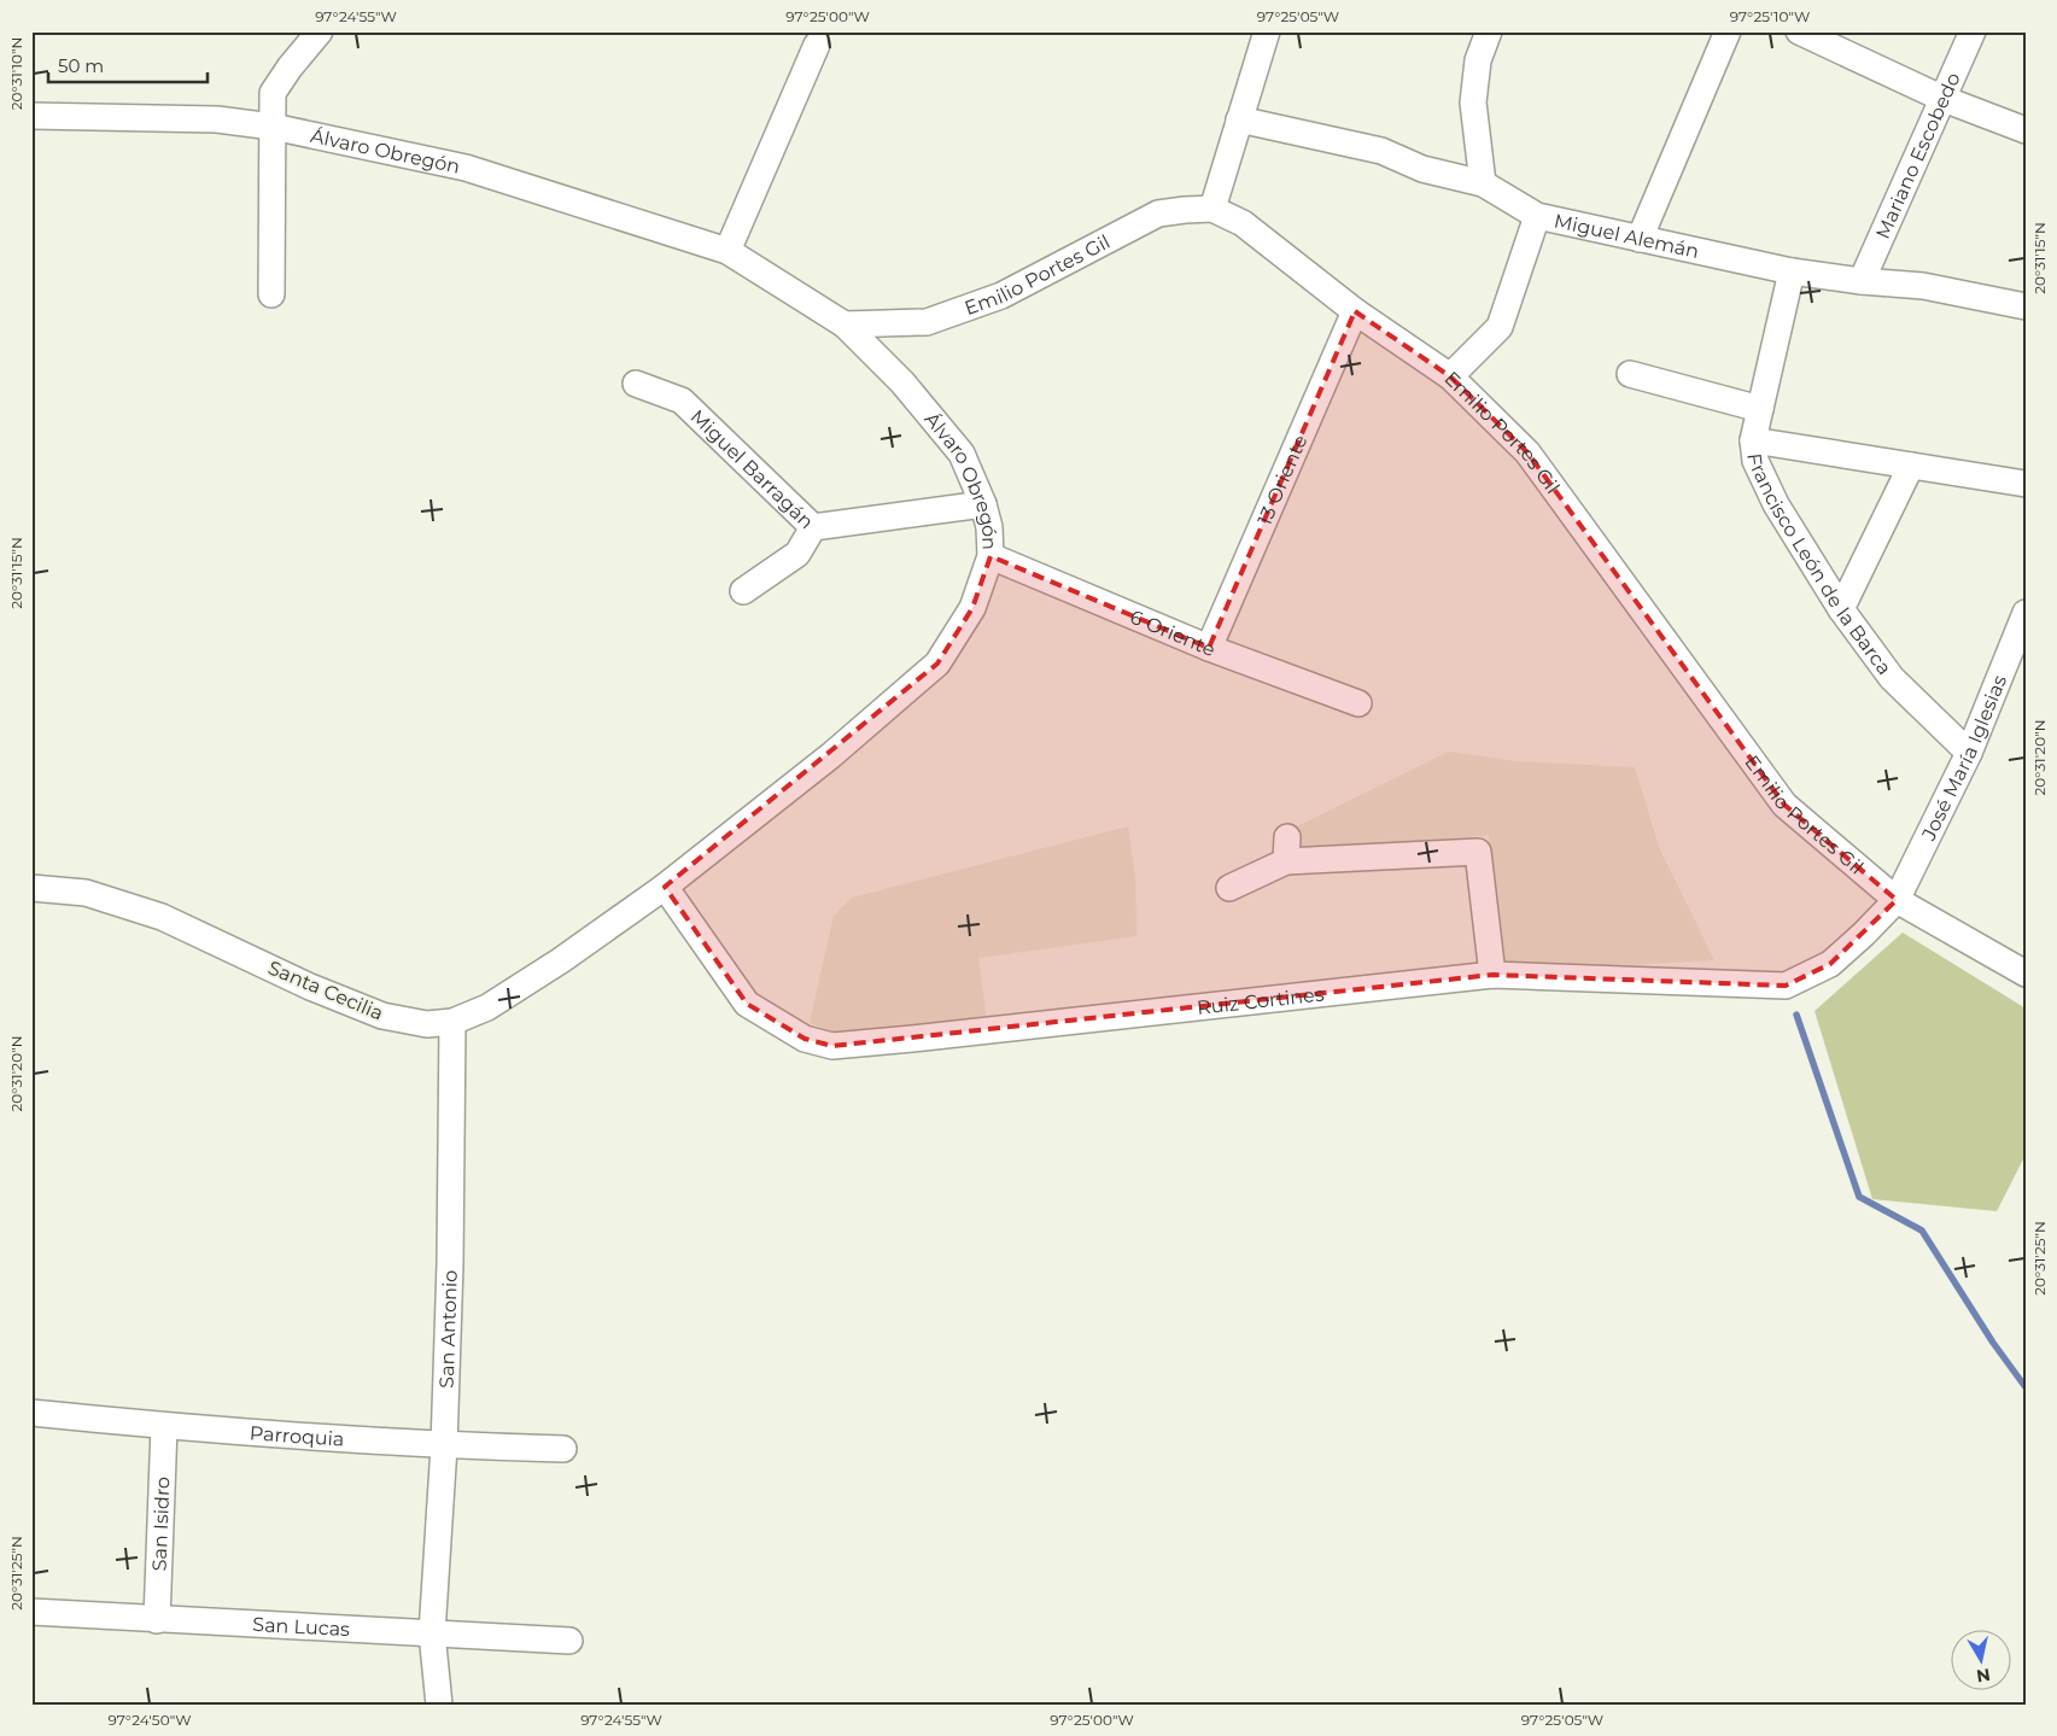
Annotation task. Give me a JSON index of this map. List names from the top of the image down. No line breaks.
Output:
{"streets":{"street":["Álvaro Obregón","Mariano Escobedo","Miguel Alemán","Emilio Portes Gil","Miguel Barragán","13 Oriente","Francisco León de la Barca","6 Oriente","José María Iglesias","Santa Cecilia","Ruiz Cortines","San Antonio","Parroquia","San Isidro","San Lucas"]},"crossings":[["Álvaro Obregón","Emilio Portes Gil"],["Álvaro Obregón","Miguel Barragán"],["Álvaro Obregón","6 Oriente"],["Álvaro Obregón","Santa Cecilia"],["Álvaro Obregón","Ruiz Cortines"],["Mariano Escobedo","Miguel Alemán"],["Miguel Alemán","Francisco León de la Barca"],["Emilio Portes Gil","13 Oriente"],["Emilio Portes Gil","José María Iglesias"],["Emilio Portes Gil","Ruiz Cortines"],["13 Oriente","6 Oriente"],["Francisco León de la Barca","José María Iglesias"],["José María Iglesias","Ruiz Cortines"],["Santa Cecilia","Ruiz Cortines"],["Santa Cecilia","San Antonio"],["San Antonio","Parroquia"],["San Antonio","San Lucas"],["Parroquia","San Isidro"],["San Isidro","San Lucas"]],"scale_bar":"50 m","north":"bottom","coordinates":["97°24'55\"W","97°25'00\"W","97°25'05\"W","97°25'10\"W","20°31'10\"N","20°31'15\"N","20°31'20\"N","20°31'25\"N","97°24'50\"W"]}
